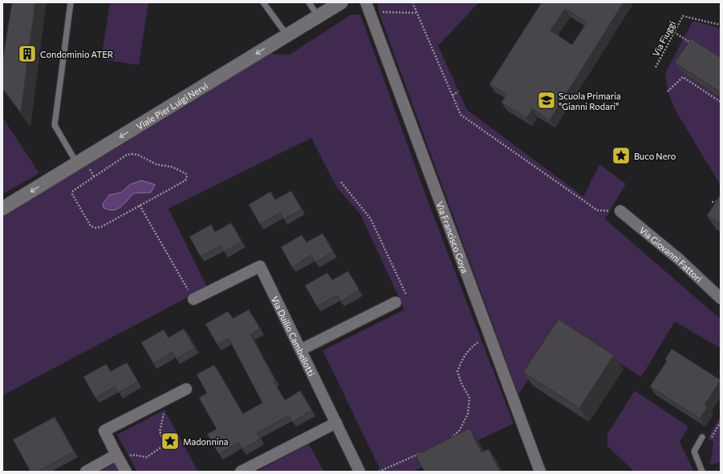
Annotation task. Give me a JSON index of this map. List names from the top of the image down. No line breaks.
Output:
{"streets":{"street":["Viale Pier Luigi Nervi","Via Francisco Goya","Via Giovanni Fattori","Via Duilio Cambellotti"],"path":["Via Fiuggi"]},"one_way":["Viale Pier Luigi Nervi"],"places":{"building":["Condominio ATER"],"school or university":["Scuola Primaria \"Gianni Rodari\""],"place":["Buco Nero","Madonnina"]}}
